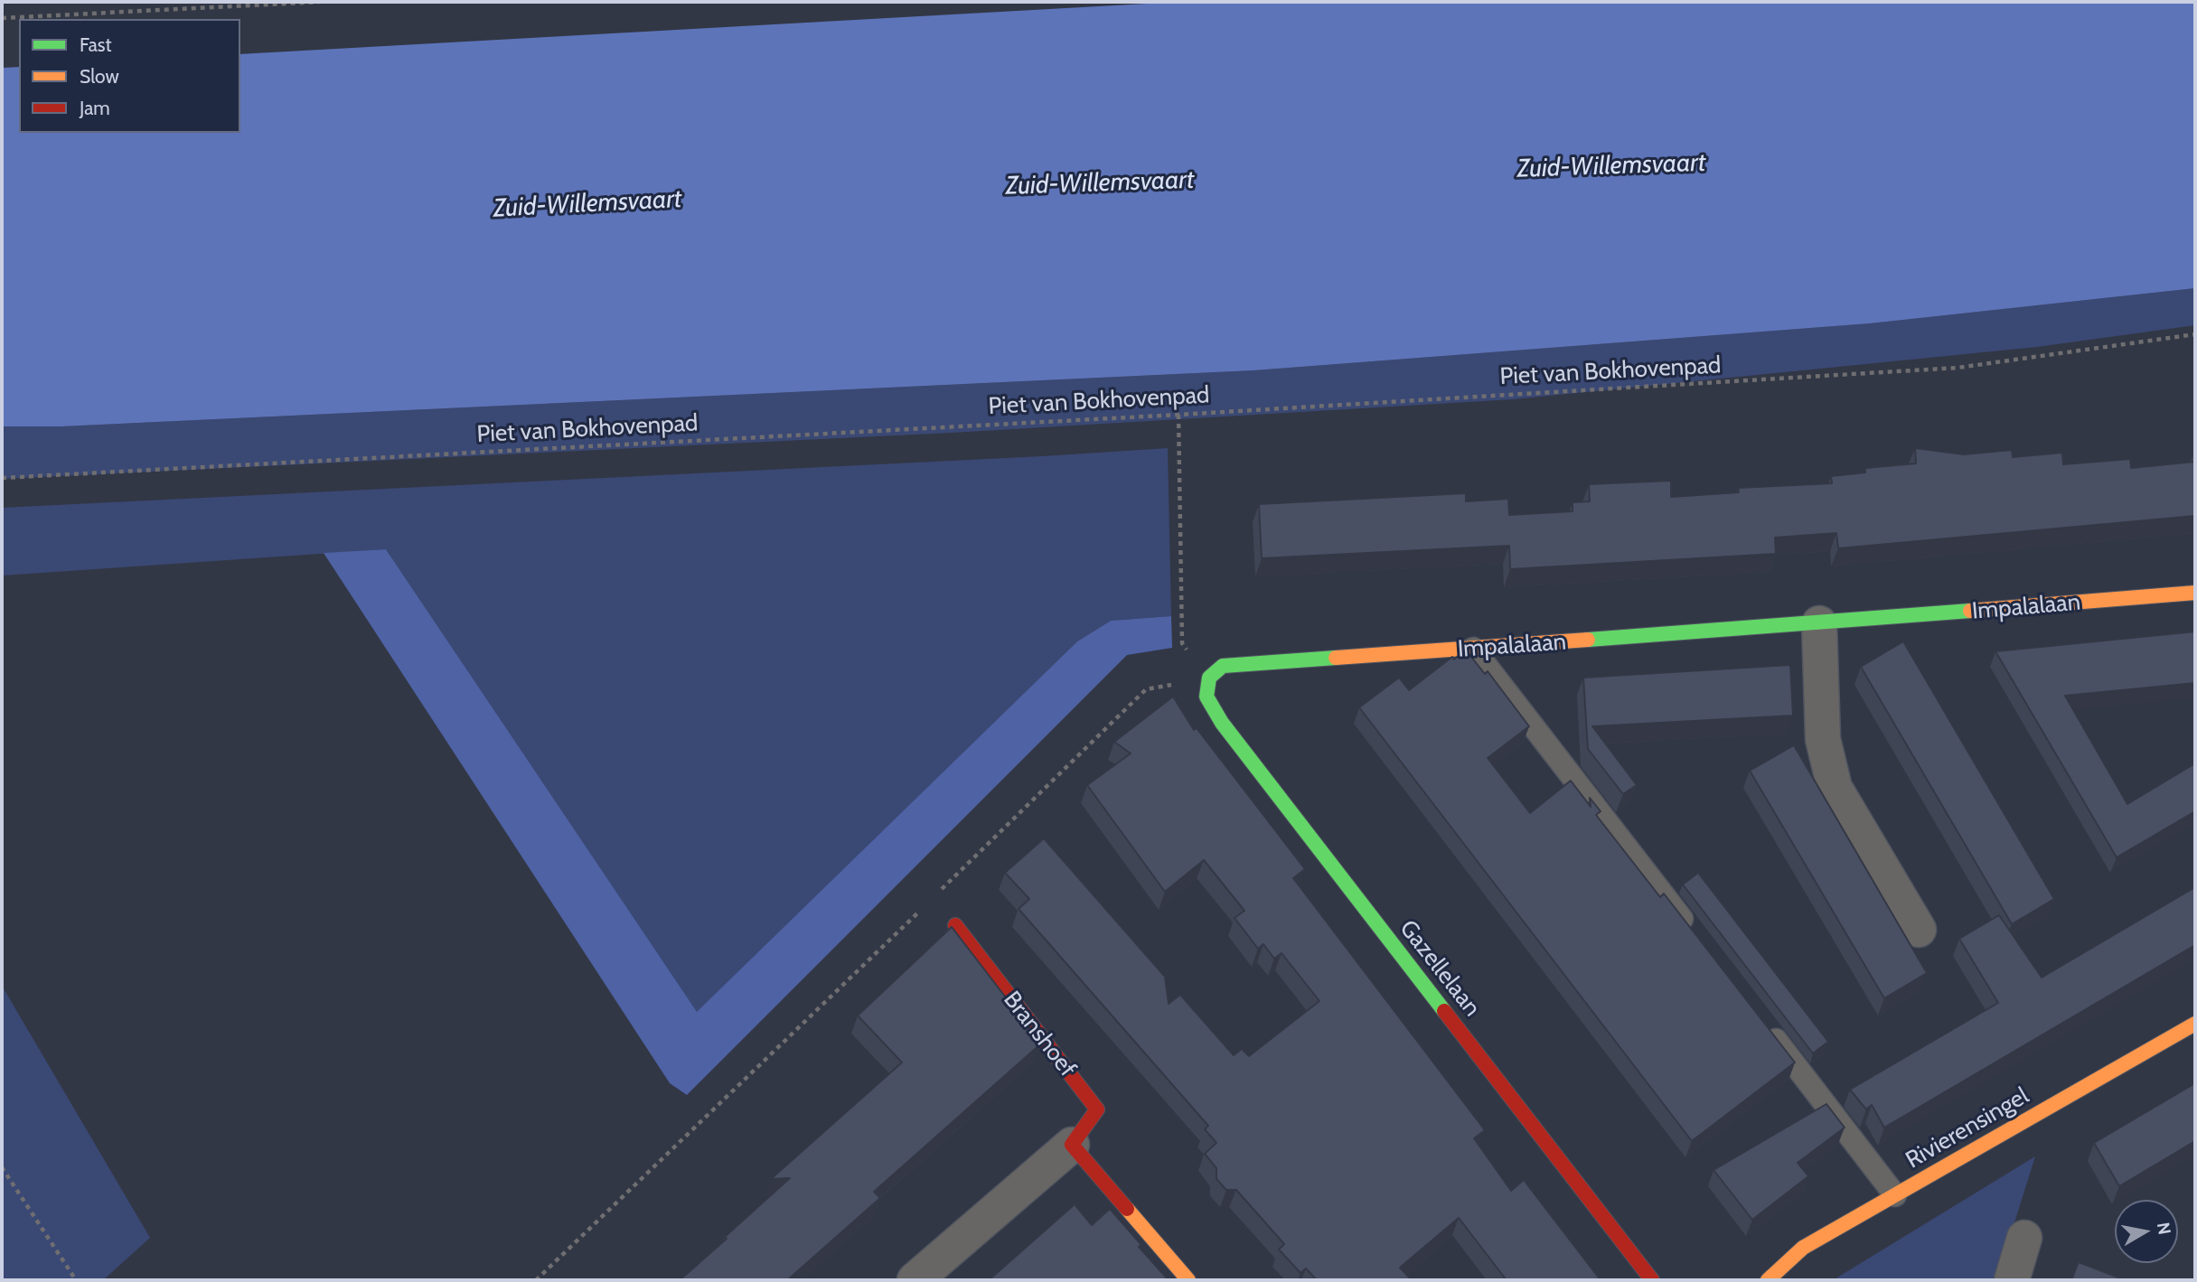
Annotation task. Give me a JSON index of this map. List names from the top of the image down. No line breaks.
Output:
{"streets":{"street":["Impalalaan","Gazellelaan","Branshoef","Rivierensingel"],"path":["Piet van Bokhovenpad"]},"crossings":[["Impalalaan","Gazellelaan"]],"water":["Zuid-Willemsvaart"],"legend":["Fast","Slow","Jam"],"north":"right"}
